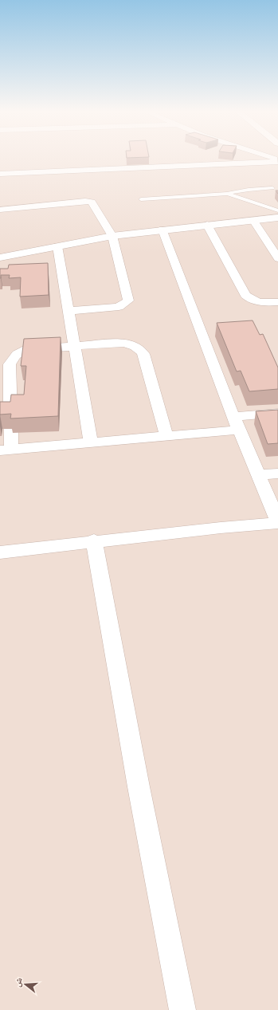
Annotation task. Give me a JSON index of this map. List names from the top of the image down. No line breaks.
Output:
{"north":"left"}
